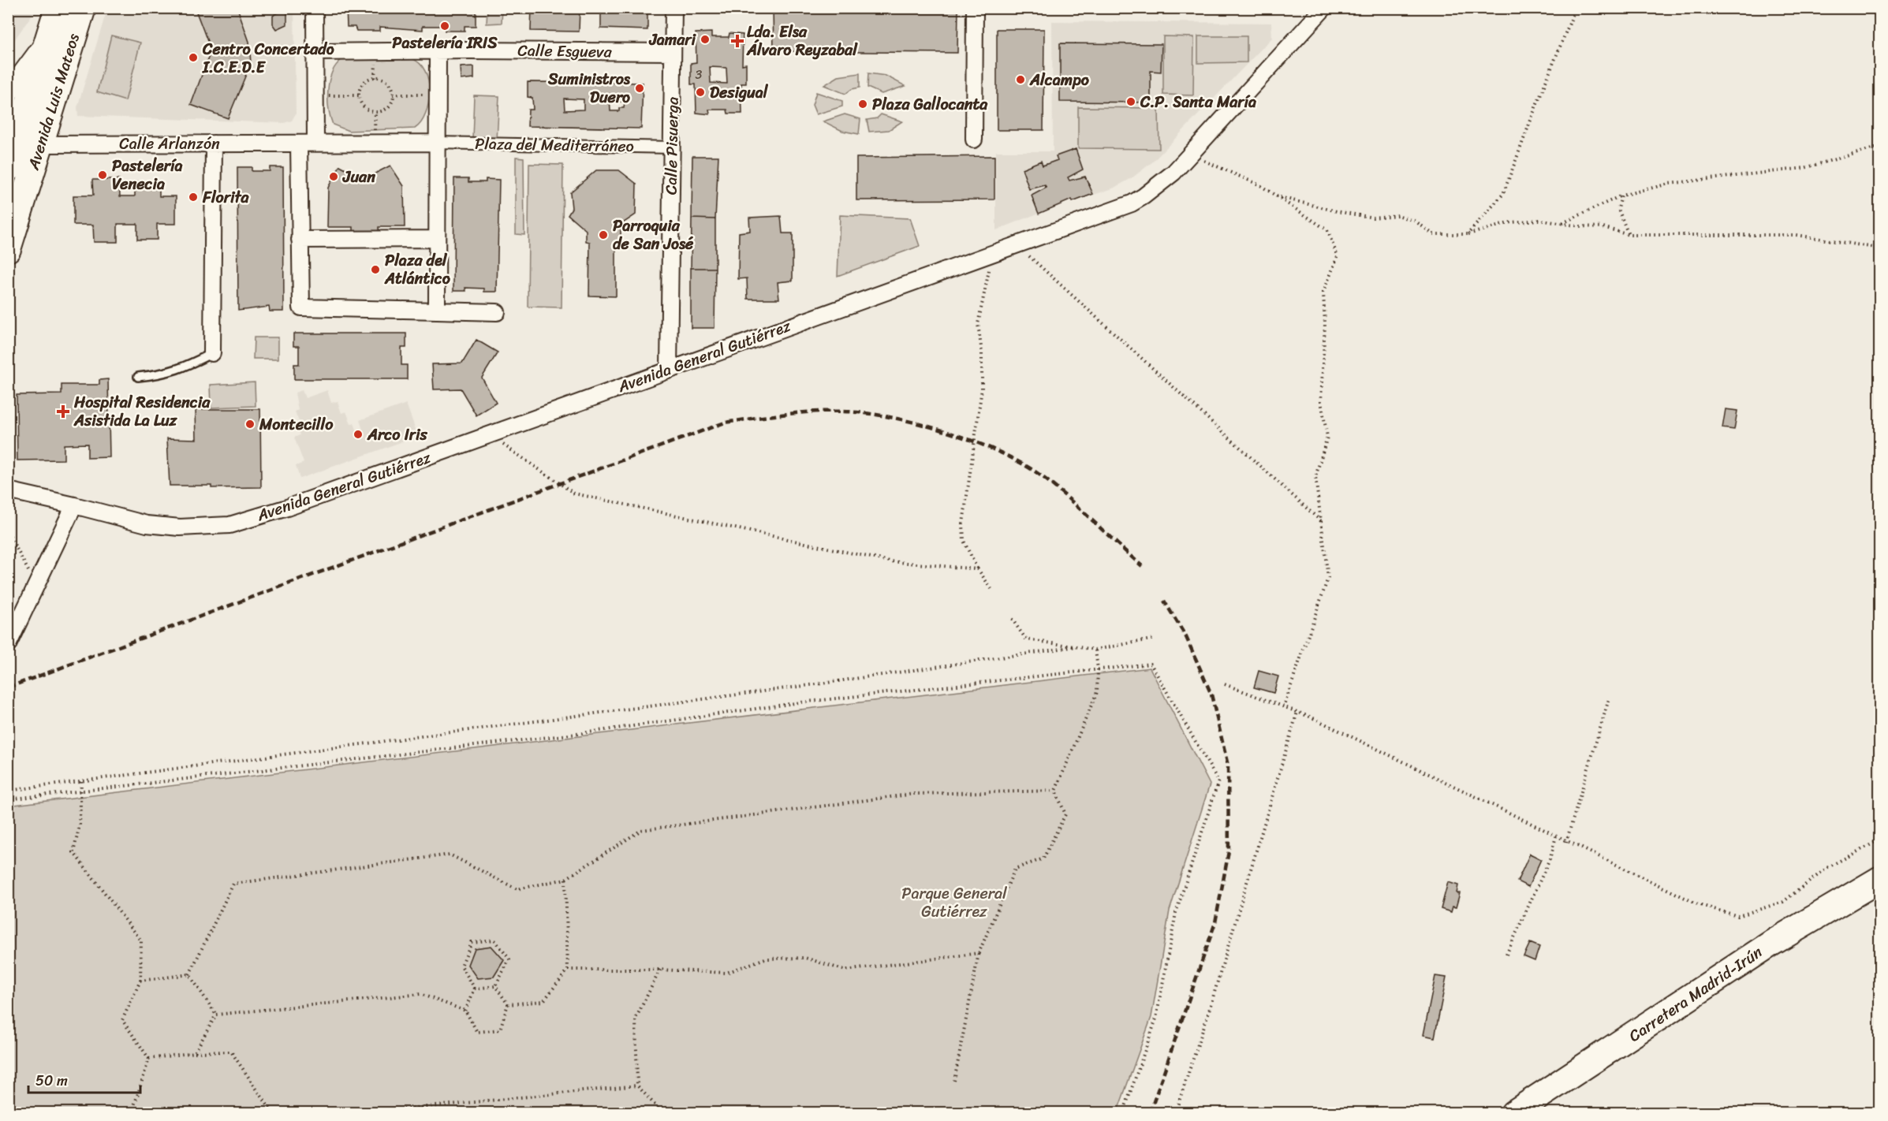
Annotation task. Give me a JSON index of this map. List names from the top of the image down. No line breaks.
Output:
{"streets":{"highway":["Avenida Luis Mateos","Carretera Madrid-Irún"],"street":["Calle Esgueva","Calle Arlanzón","Plaza del Mediterráneo","Calle Pisuerga","Avenida General Gutiérrez"]},"crossings":[["Calle Esgueva","Calle Pisuerga"],["Avenida Luis Mateos","Calle Arlanzón"],["Calle Arlanzón","Plaza del Mediterráneo"],["Plaza del Mediterráneo","Calle Pisuerga"],["Calle Pisuerga","Avenida General Gutiérrez"]],"parks":["Parque General Gutiérrez"],"places":{"other":["Pastelería IRIS","Jamari","Centro Concertado I.C.E.D.E","Alcampo","Suministros Duero","Desigual","C.P. Santa María","Plaza Gallocanta","Pastelería Venecia","Juan","Florita","Parroquia de San José","Plaza del Atlántico","Montecillo","Arco Iris"],"health":["Lda. Elsa Álvaro Reyzabal","Hospital Residencia Asistida La Luz"]},"house_numbers":["3"],"scale_bar":"50 m"}
